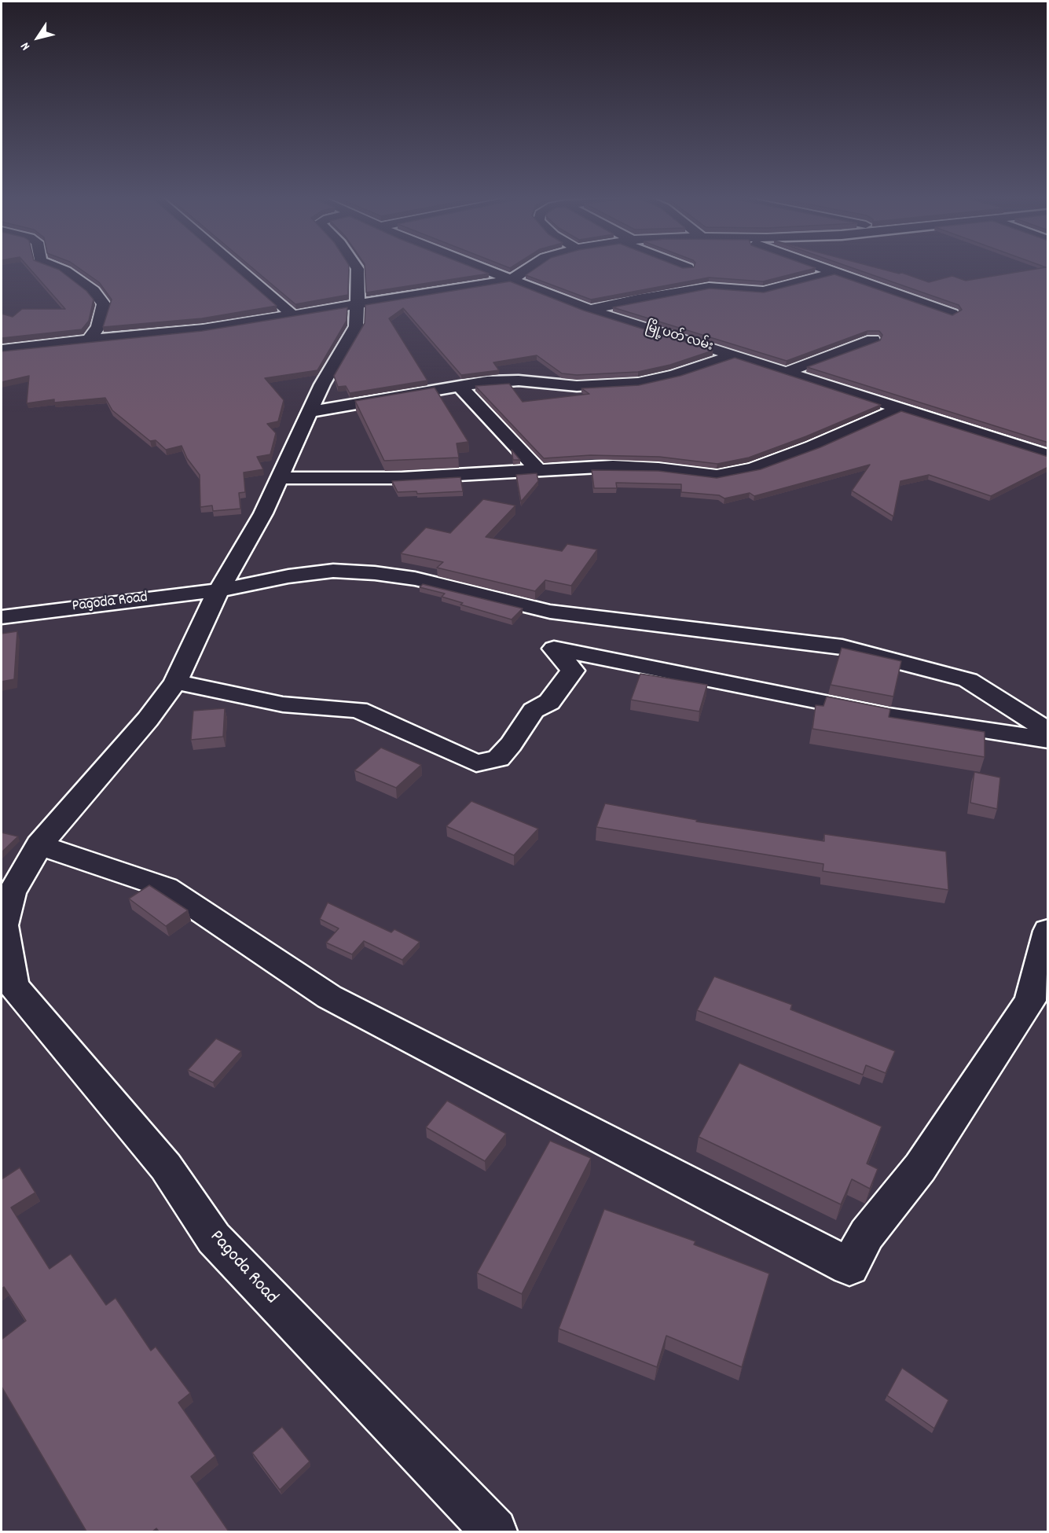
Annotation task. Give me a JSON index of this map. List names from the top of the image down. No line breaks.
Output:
{"streets":{"street":["မြို့ပတ် လမ်း","Pagoda Road"]},"north":"bottom left"}
